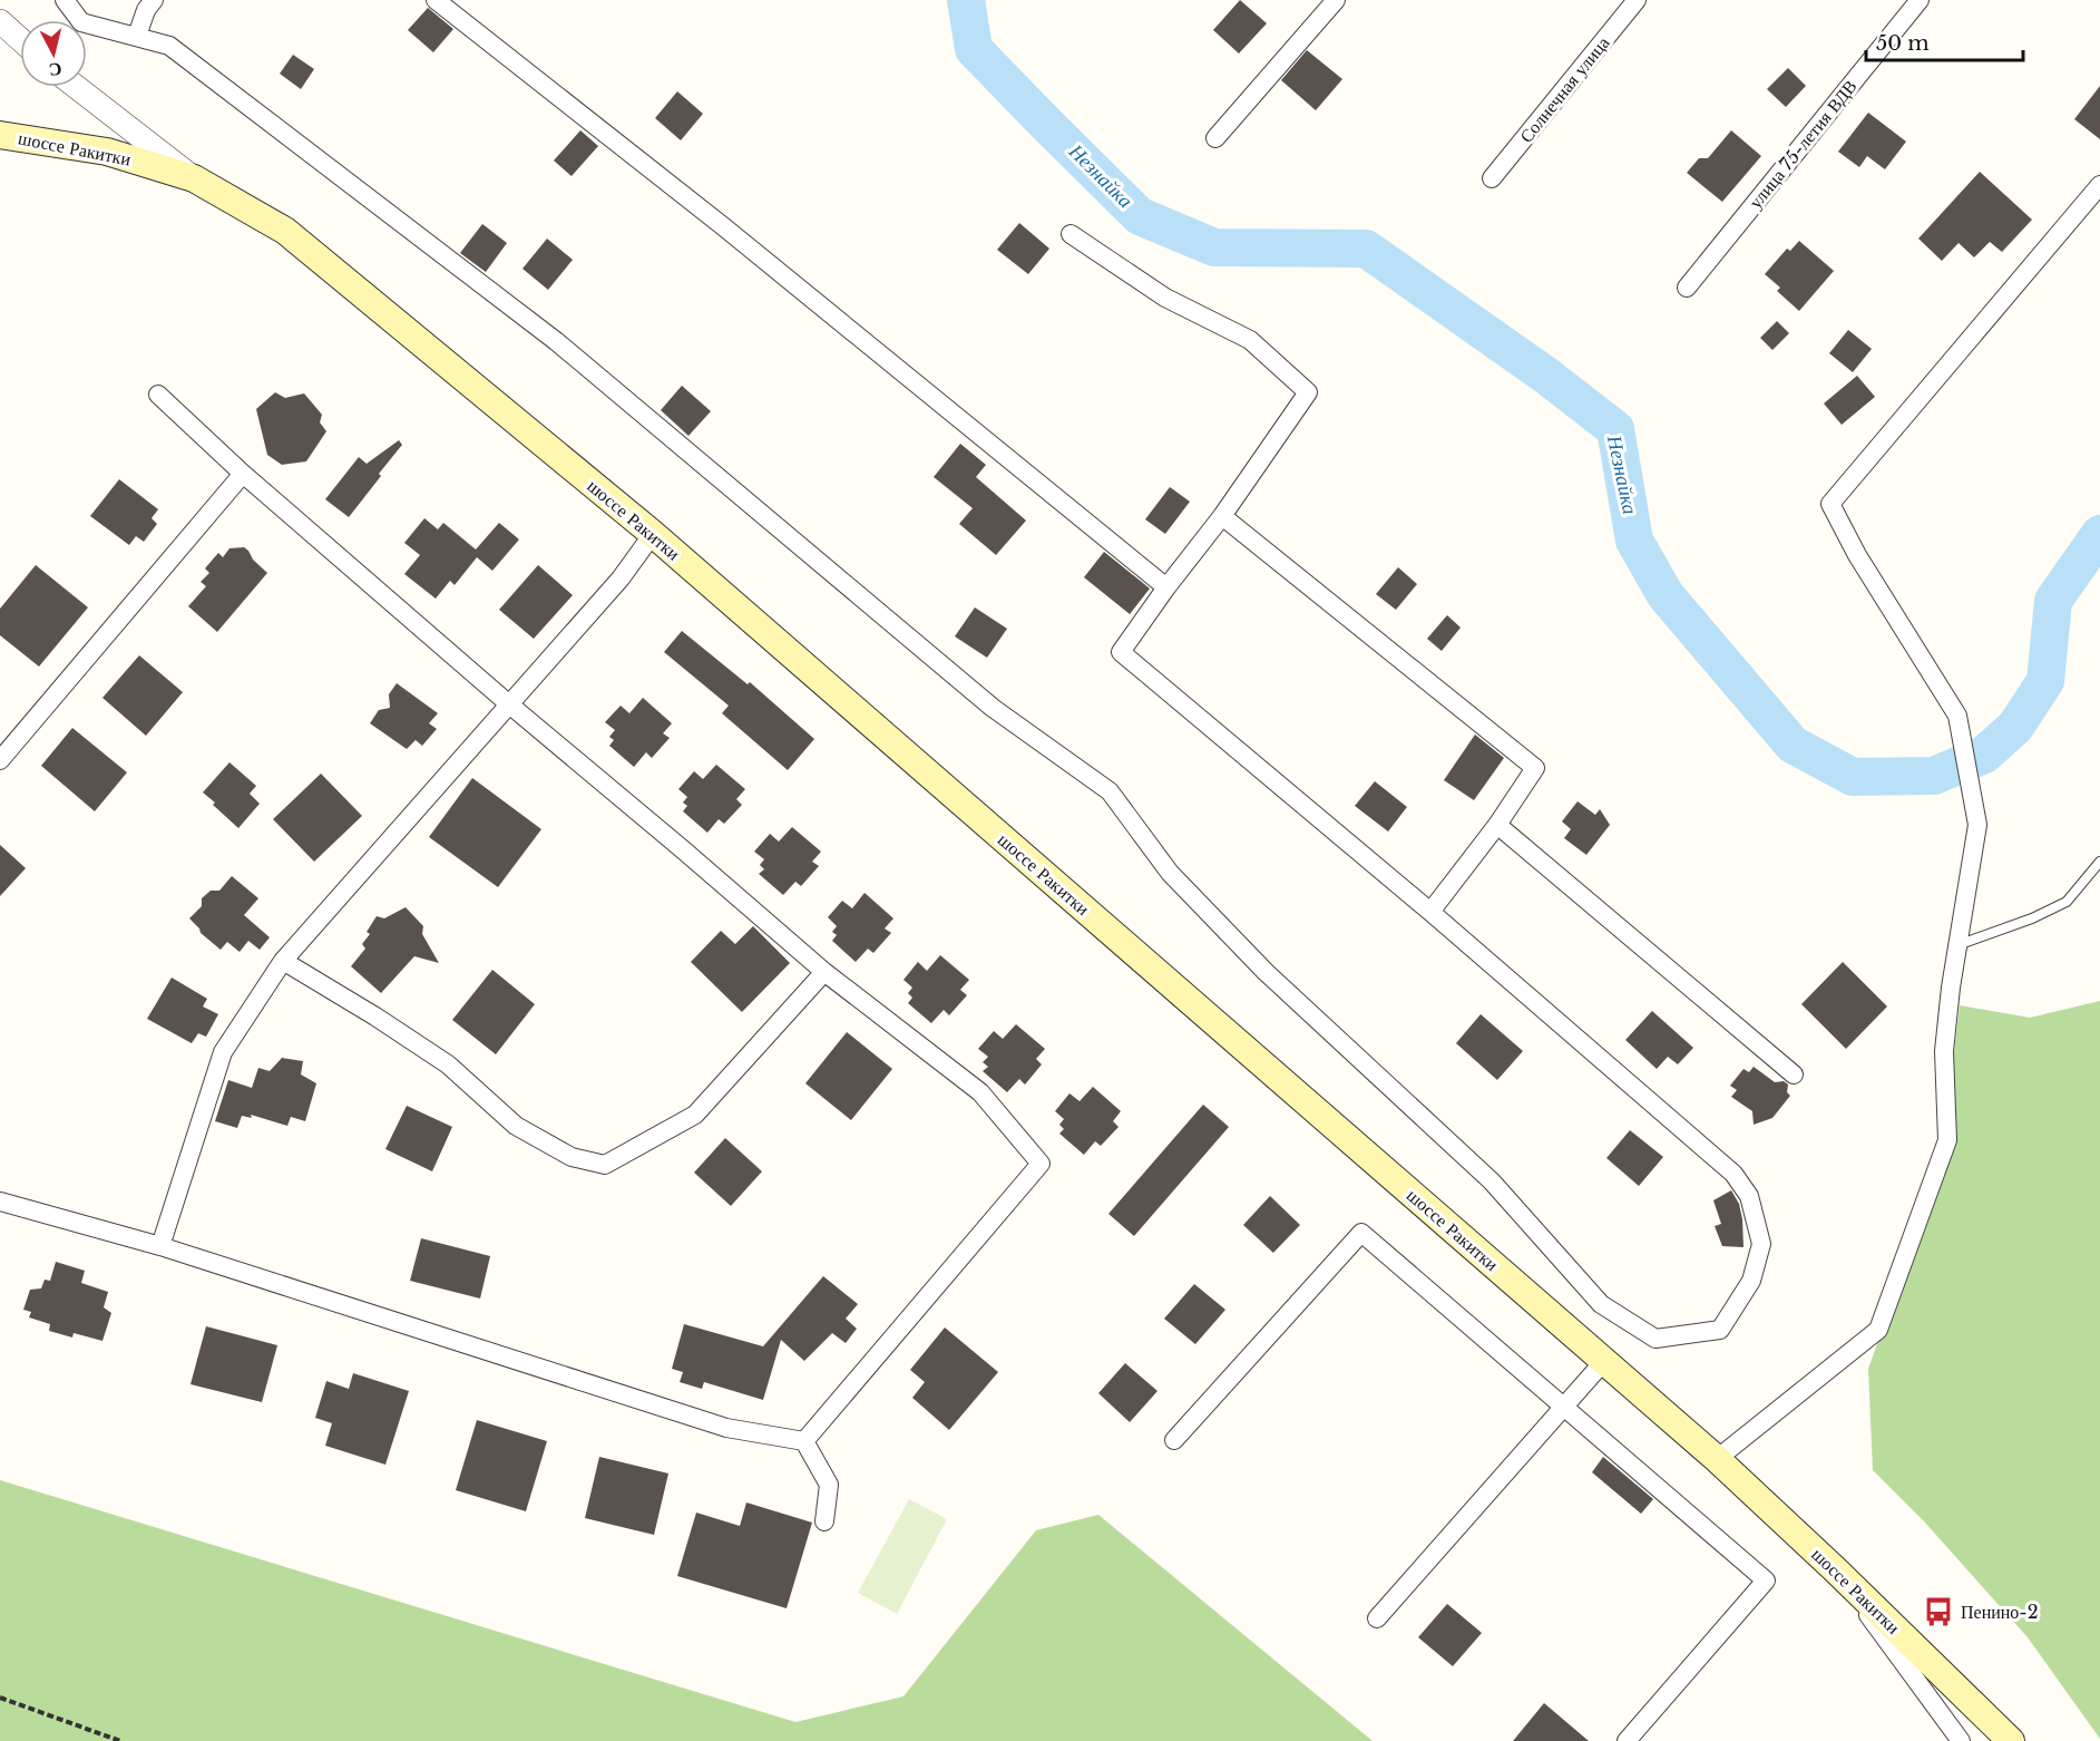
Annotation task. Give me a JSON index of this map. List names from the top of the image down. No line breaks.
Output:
{"streets":{"main road":["шоссе Ракитки"],"street":["Солнечная улица","улица 75-летия ВДВ"]},"water":["Незнайка"],"places":{"bus stop":["Пенино-2"]},"scale_bar":"50 m","north":"bottom"}
